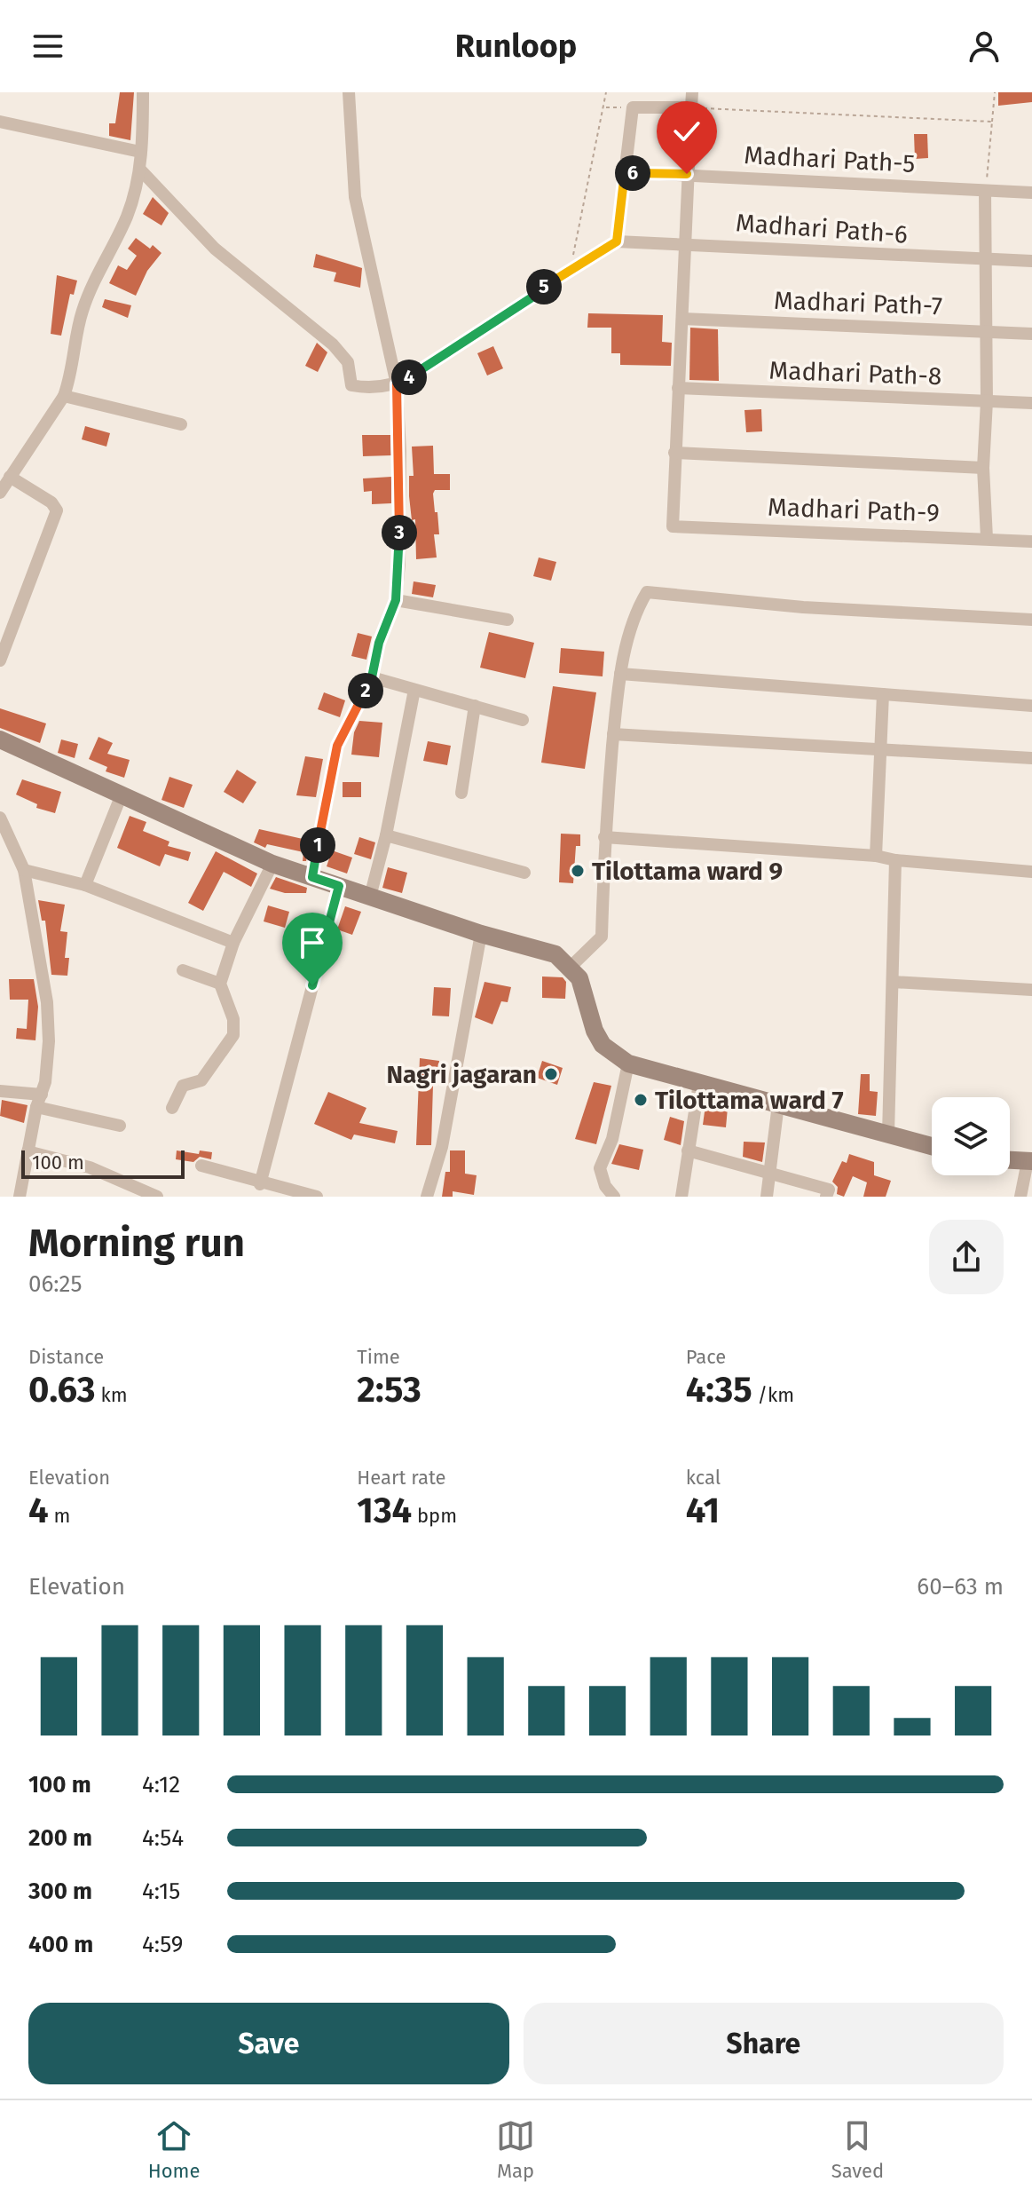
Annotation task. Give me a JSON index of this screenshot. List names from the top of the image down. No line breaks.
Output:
{"streets":{"street":["Madhari Path-5","Madhari Path-6","Madhari Path-7","Madhari Path-8","Madhari Path-9"]},"places":["Tilottama ward 9","Nagri jagaran","Tilottama ward 7"],"scale_bar":"100 m","page":{"header":"Runloop","pins":["6","5","4","3","2","1"],"scale":"100 m","heading":["Morning run","06:25"],"stats":[["Distance","0.63 km"],["Time","2:53"],["Pace","4:35 /km"],["Elevation","4 m"],["Heart rate","134 bpm"],["kcal","41"]],"chart":["Elevation","60–63 m"],"list":[{"name":"100 m","note":"4:12"},{"name":"200 m","note":"4:54"},{"name":"300 m","note":"4:15"},{"name":"400 m","note":"4:59"}],"buttons":["Save","Share"],"tabs":["Home","Map","Saved"]}}
